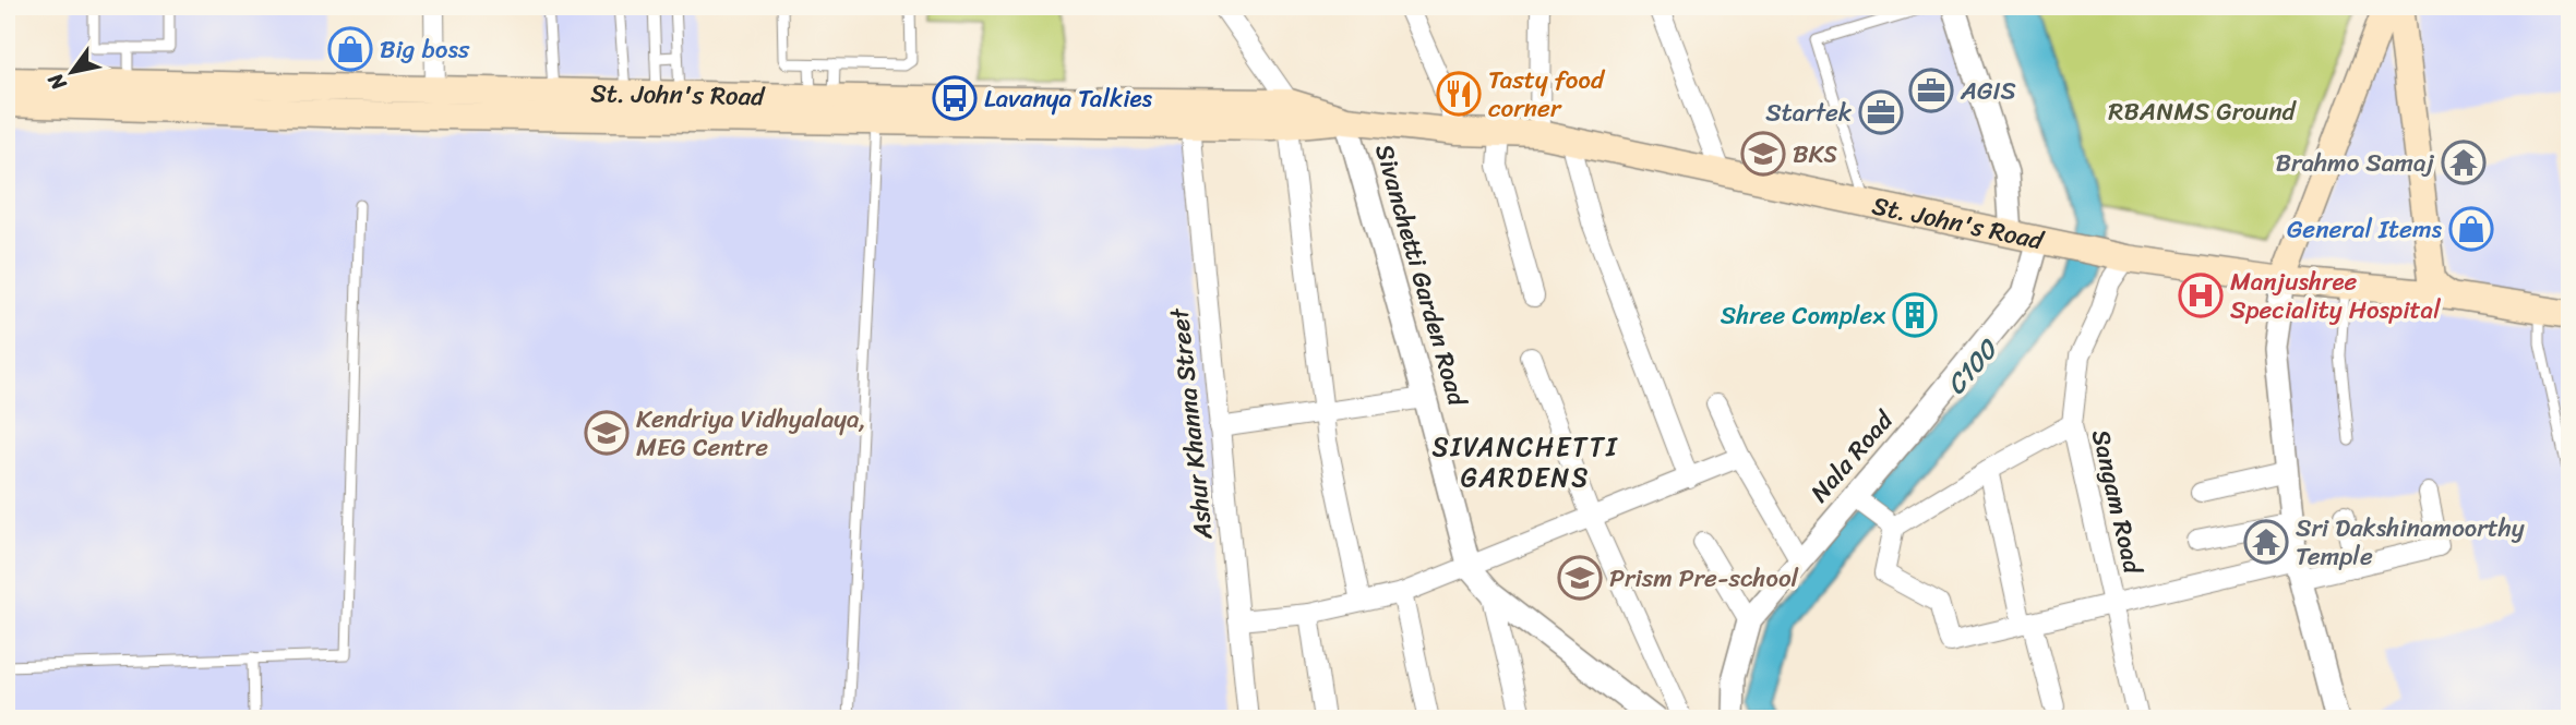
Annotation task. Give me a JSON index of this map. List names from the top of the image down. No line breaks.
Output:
{"streets":{"main road":["St. John's Road"],"street":["Sivanchetti Garden Road","Ashur Khanna Street","Nala Road","Sangam Road"]},"crossings":[["St. John's Road","Sivanchetti Garden Road"],["St. John's Road","Ashur Khanna Street"],["St. John's Road","Nala Road"],["St. John's Road","Sangam Road"]],"districts":["SIVANCHETTI GARDENS"],"water":["C100"],"parks":["RBANMS Ground"],"places":{"shop":["Big boss","General Items"],"office":["AGIS","Startek"],"restaurant":["Tasty food corner"],"bus stop":["Lavanya Talkies"],"school or university":["BKS","Kendriya Vidhyalaya, MEG Centre","Prism Pre-school"],"temple":["Brahmo Samaj","Sri Dakshinamoorthy Temple"],"hospital":["Manjushree Speciality Hospital"],"building":["Shree Complex"]},"north":"bottom left"}
